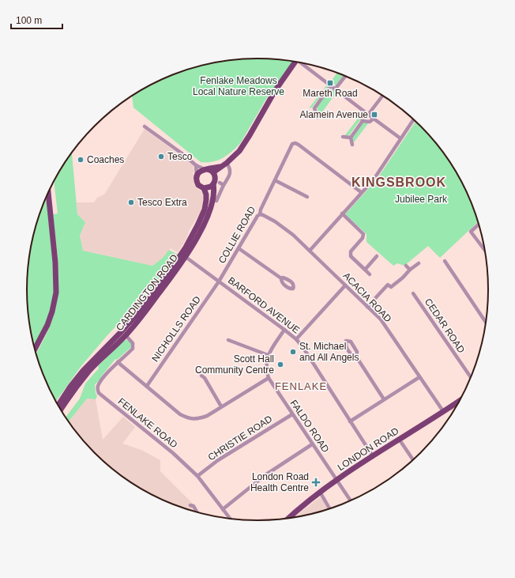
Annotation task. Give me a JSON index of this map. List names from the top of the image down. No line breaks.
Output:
{"streets":{"main road":["CARDINGTON ROAD","LONDON ROAD"],"street":["COLLIE ROAD","ACACIA ROAD","BARFORD AVENUE","CEDAR ROAD","NICHOLLS ROAD","FENLAKE ROAD","FALDO ROAD","CHRISTIE ROAD"]},"crossings":[["COLLIE ROAD","ACACIA ROAD"],["COLLIE ROAD","BARFORD AVENUE"],["COLLIE ROAD","NICHOLLS ROAD"],["CARDINGTON ROAD","BARFORD AVENUE"],["CARDINGTON ROAD","FENLAKE ROAD"],["ACACIA ROAD","LONDON ROAD"],["BARFORD AVENUE","NICHOLLS ROAD"],["BARFORD AVENUE","FALDO ROAD"],["BARFORD AVENUE","LONDON ROAD"],["FENLAKE ROAD","CHRISTIE ROAD"],["FALDO ROAD","CHRISTIE ROAD"],["FALDO ROAD","LONDON ROAD"]],"districts":["KINGSBROOK","FENLAKE"],"parks":["Fenlake Meadows Local Nature Reserve","Jubilee Park"],"places":{"transit":["Mareth Road","Alamein Avenue"],"other":["Tesco","Coaches","Tesco Extra","St. Michael and All Angels","Scott Hall Community Centre"],"health":["London Road Health Centre"]},"scale_bar":"100 m"}
